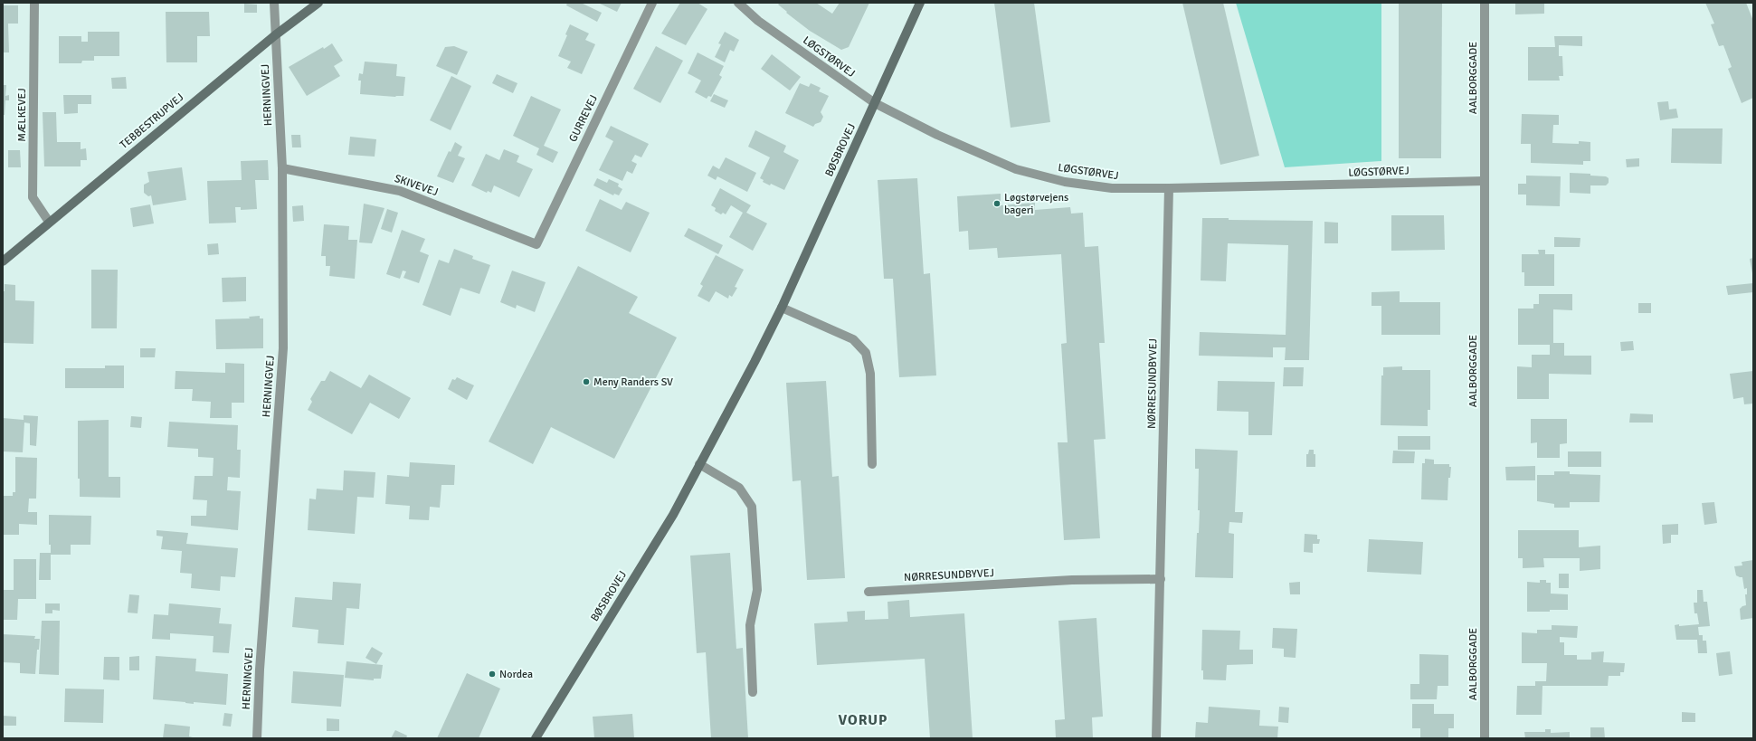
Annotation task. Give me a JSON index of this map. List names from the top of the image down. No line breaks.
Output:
{"streets":{"street":["LØGSTØRVEJ","AALBORGGADE","HERNINGVEJ","MÆLKEVEJ","GURREVEJ","TEBBESTRUPVEJ","BØSBROVEJ","SKIVEVEJ","NØRRESUNDBYVEJ"]},"crossings":[["LØGSTØRVEJ","AALBORGGADE"],["LØGSTØRVEJ","BØSBROVEJ"],["LØGSTØRVEJ","NØRRESUNDBYVEJ"],["HERNINGVEJ","TEBBESTRUPVEJ"],["HERNINGVEJ","SKIVEVEJ"],["MÆLKEVEJ","TEBBESTRUPVEJ"],["GURREVEJ","SKIVEVEJ"]],"districts":["VORUP"],"places":["Løgstørvejens bageri","Meny Randers SV","Nordea"]}
